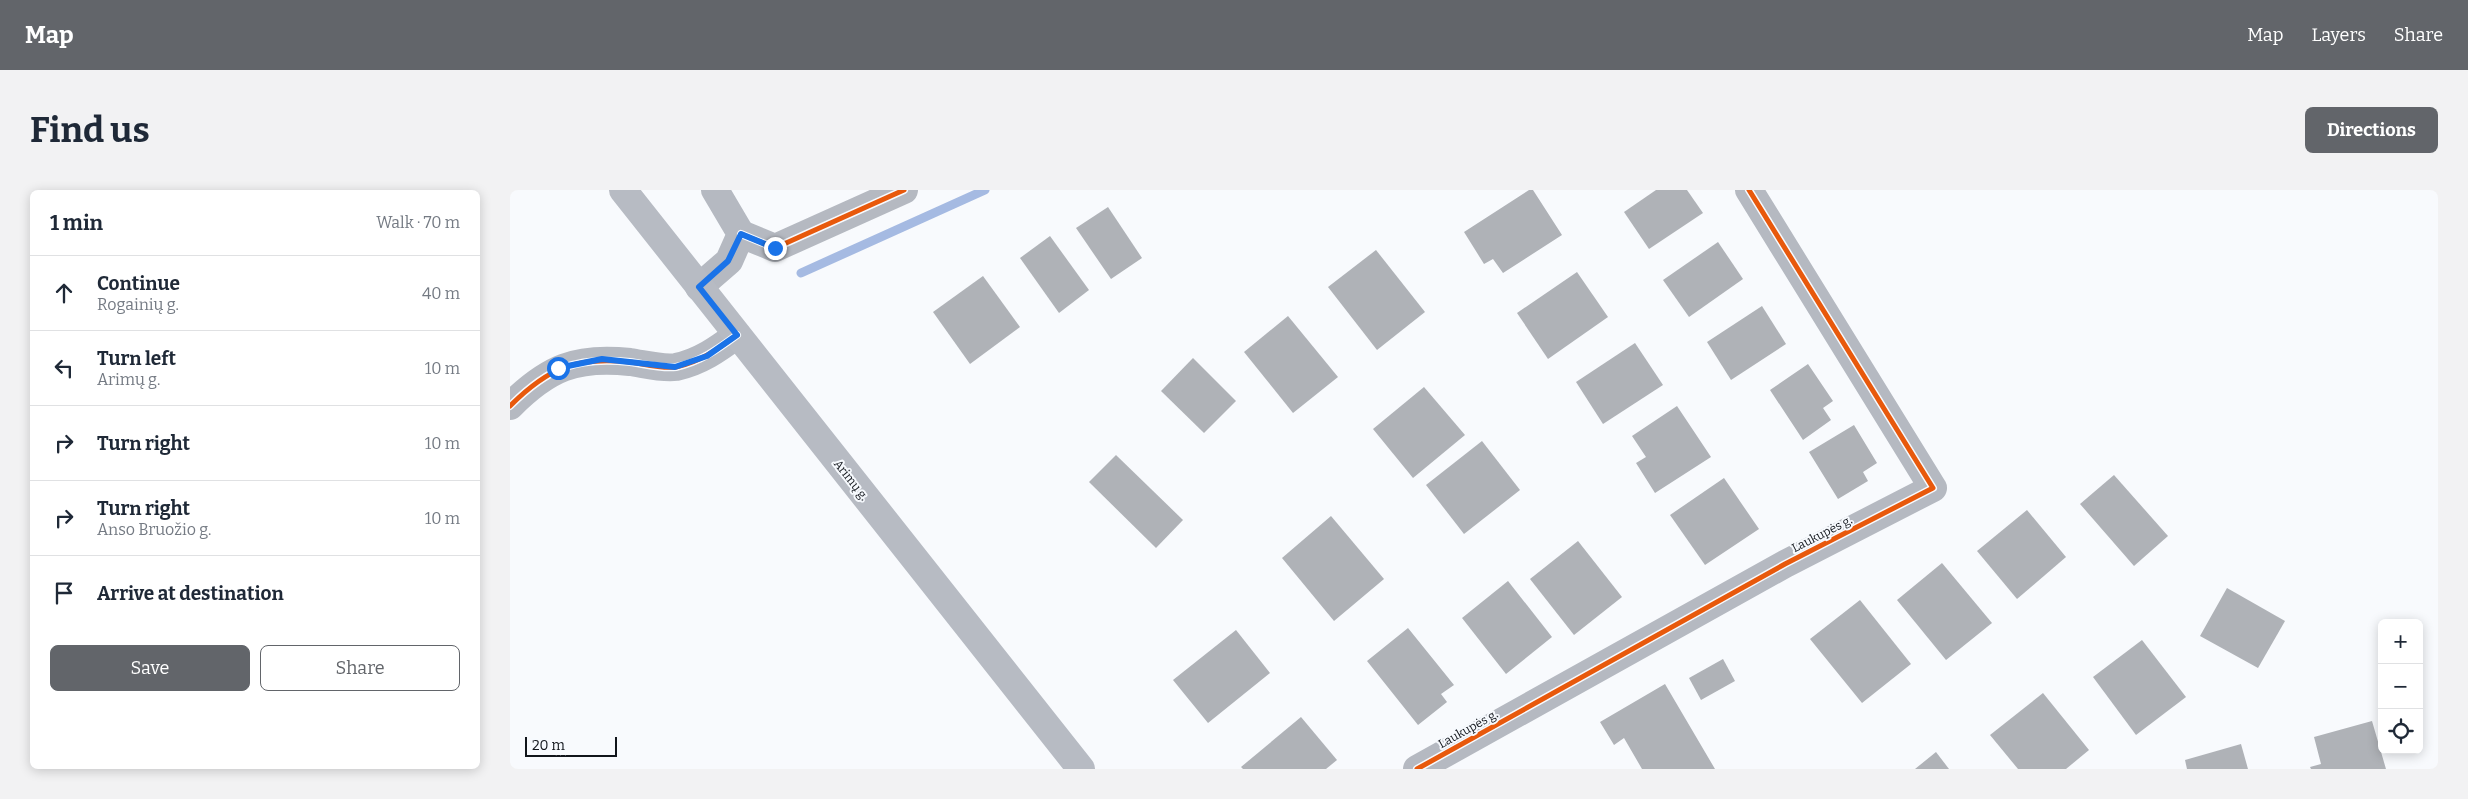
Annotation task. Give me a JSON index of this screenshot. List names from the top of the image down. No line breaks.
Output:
{"streets":{"main road":["Arimų g."],"street":["Laukupės g."]},"scale_bar":"20 m","page":{"header":"Map","nav":["Map","Layers","Share"],"buttons":["Directions",["Save","Share"]],"title":"Find us","heading":["1 min","Walk · 70 m"],"list":[["Continue","Rogainių g.","40 m"],["Turn left","Arimų g.","10 m"],["Turn right","10 m"],["Turn right","Anso Bruožio g.","10 m"],"Arrive at destination"],"map_buttons":["+","−"],"scale":"20 m"}}
